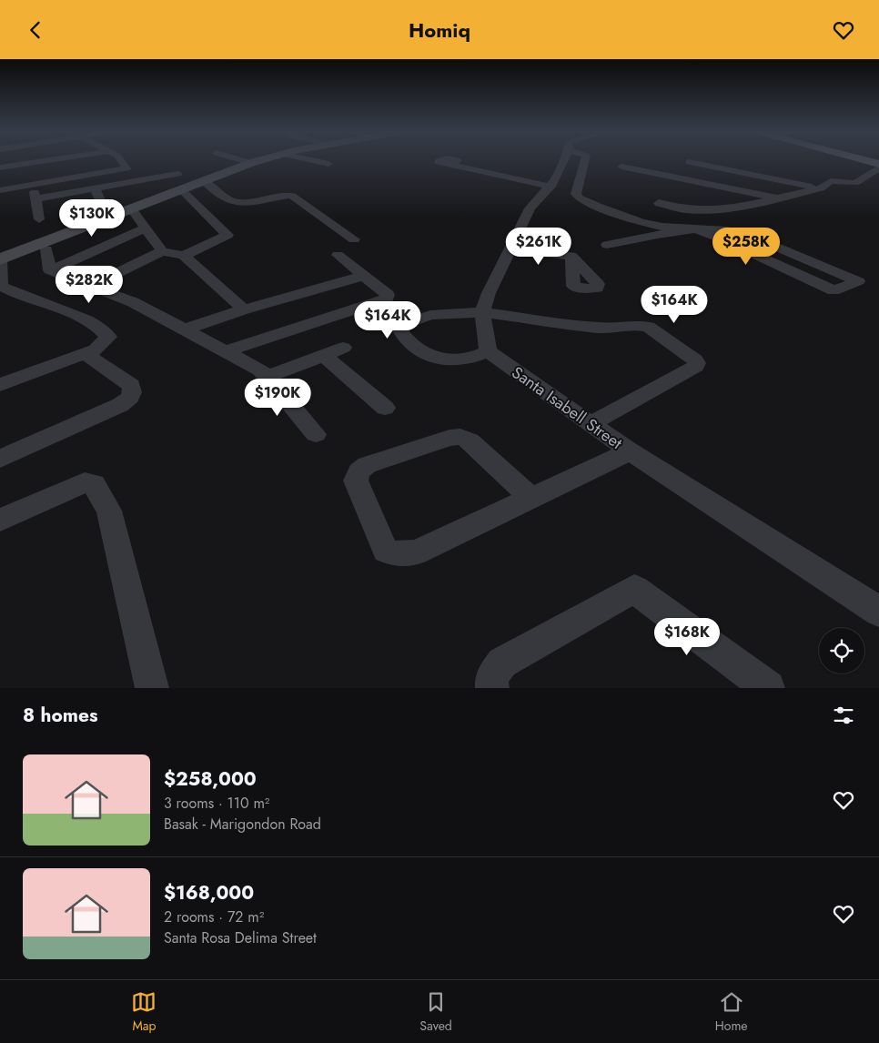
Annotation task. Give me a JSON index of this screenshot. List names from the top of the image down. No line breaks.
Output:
{"streets":{"street":["Santa Isabell Street"]},"page":{"header":"Homiq","price":["$130K","$261K","$258K","$282K","$164K","$164K","$190K","$168K"],"heading":"8 homes","list":[{"name":"$258,000","note":"3 rooms · 110 m² · Basak - Marigondon Road"},{"name":"$168,000","note":"2 rooms · 72 m² · Santa Rosa Delima Street"}],"tabs":["Map","Saved","Home"]}}
